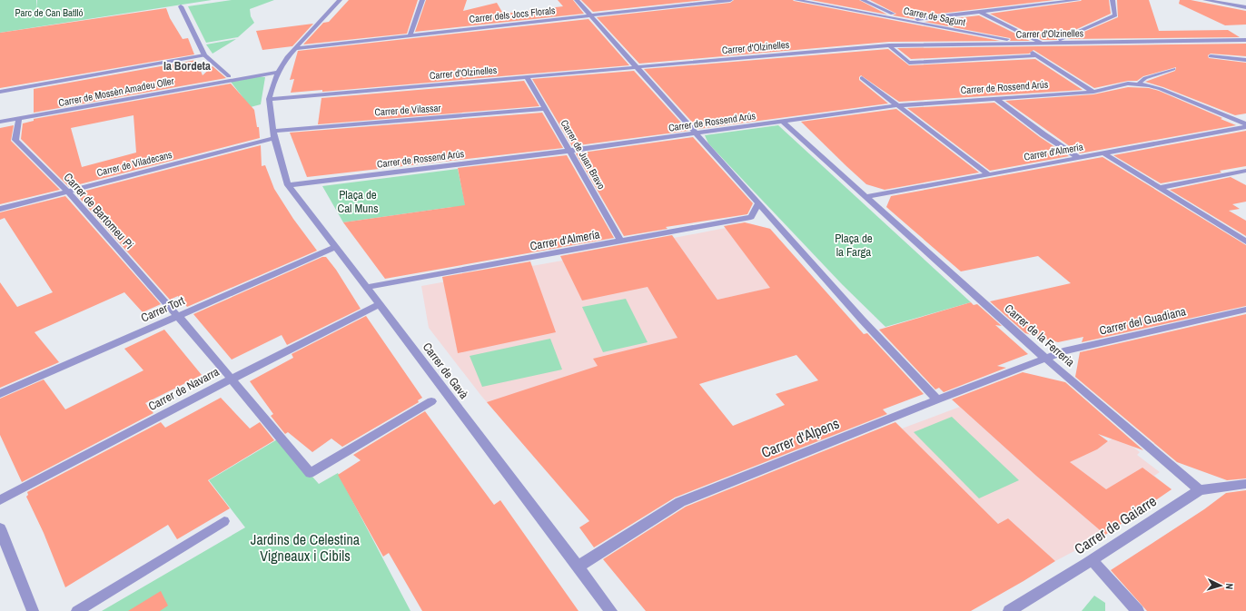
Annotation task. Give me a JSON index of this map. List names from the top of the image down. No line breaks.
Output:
{"streets":{"street":["Carrer dels Jocs Florals","Carrer de Sagunt","Carrer d'Olzinelles","Carrer de Rossend Arús","Carrer de Mossèn Amadeu Oller","Carrer de Vilassar","Carrer d'Almería","Carrer de Juan Bravo","Carrer de Viladecans","Carrer de Bartomeu Pi","Carrer Tort","Carrer del Guadiana","Carrer de la Ferreria","Carrer de Gavà","Carrer de Navarra","Carrer d'Alpens","Carrer de Gaiarre"]},"crossings":[["Carrer de Sagunt","Carrer d'Olzinelles"],["Carrer d'Olzinelles","Carrer de Juan Bravo"],["Carrer d'Olzinelles","Carrer de Gavà"],["Carrer de Rossend Arús","Carrer de Juan Bravo"],["Carrer de Rossend Arús","Carrer de Gavà"],["Carrer de Mossèn Amadeu Oller","Carrer de Bartomeu Pi"],["Carrer de Vilassar","Carrer de Juan Bravo"],["Carrer de Vilassar","Carrer de Viladecans"],["Carrer de Vilassar","Carrer de Gavà"],["Carrer d'Almería","Carrer de Juan Bravo"],["Carrer d'Almería","Carrer de la Ferreria"],["Carrer d'Almería","Carrer de Gavà"],["Carrer de Viladecans","Carrer de Bartomeu Pi"],["Carrer de Viladecans","Carrer de Gavà"],["Carrer de Bartomeu Pi","Carrer Tort"],["Carrer de Bartomeu Pi","Carrer de Navarra"],["Carrer Tort","Carrer de Gavà"],["Carrer del Guadiana","Carrer de la Ferreria"],["Carrer del Guadiana","Carrer d'Alpens"],["Carrer de la Ferreria","Carrer d'Alpens"],["Carrer de la Ferreria","Carrer de Gaiarre"],["Carrer de Gavà","Carrer de Navarra"],["Carrer de Gavà","Carrer d'Alpens"]],"districts":["la Bordeta"],"parks":["Parc de Can Batlló","Plaça de Cal Muns","Plaça de la Farga","Jardins de Celestina Vigneaux i Cibils"],"north":"right"}
